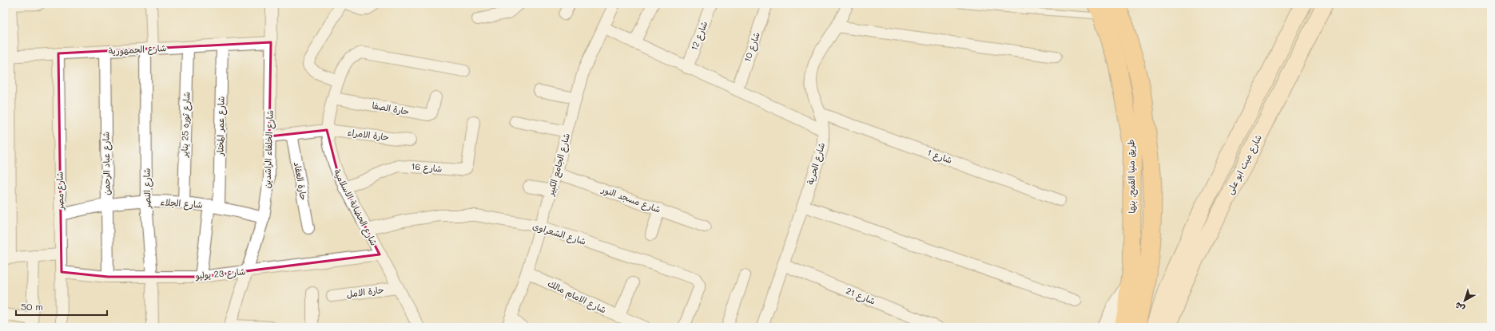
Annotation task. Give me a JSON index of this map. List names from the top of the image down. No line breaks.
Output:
{"streets":{"highway":["طريق منيا القمح, بنها"],"main road":["شارع ميت ابو على"],"street":["شارع 12","شارع 10","شارع الجمهورية","حارة الصفا","شارع ثوره 25 يناير","شارع عمر المختار","حارة الامراء","شارع الخلفاء الراشدين","شارع 1","شارع عباد الرحمن","شارع الحرية","شارع الجامع الكبير","شارع 16","حارة العقاد","شارع النصر","شارع مصر","شارع مسجد النور","شارع الجلاء","شارع الحضانة الاسلامية","شارع الشعراوى","شارع 23 يوليو","حارة الامل","شارع 21","شارع الامام مالك"]},"crossings":[["شارع الجمهورية","شارع ثوره 25 يناير"],["شارع الجمهورية","شارع عمر المختار"],["شارع الجمهورية","شارع الخلفاء الراشدين"],["شارع الجمهورية","شارع عباد الرحمن"],["شارع الجمهورية","شارع النصر"],["شارع الجمهورية","شارع مصر"],["حارة الصفا","شارع الحضانة الاسلامية"],["شارع ثوره 25 يناير","شارع الجلاء"],["شارع عمر المختار","شارع الجلاء"],["شارع عمر المختار","شارع 23 يوليو"],["حارة الامراء","شارع الخلفاء الراشدين"],["حارة الامراء","حارة العقاد"],["حارة الامراء","شارع الحضانة الاسلامية"],["شارع الخلفاء الراشدين","شارع الجلاء"],["شارع الخلفاء الراشدين","شارع 23 يوليو"],["شارع 1","شارع الحرية"],["شارع عباد الرحمن","شارع الجلاء"],["شارع عباد الرحمن","شارع 23 يوليو"],["شارع الحرية","شارع 21"],["شارع الجامع الكبير","شارع مسجد النور"],["شارع الجامع الكبير","شارع الشعراوى"],["شارع الجامع الكبير","شارع الامام مالك"],["شارع 16","شارع الحضانة الاسلامية"],["شارع النصر","شارع الجلاء"],["شارع النصر","شارع 23 يوليو"],["شارع مصر","شارع الجلاء"],["شارع مصر","شارع 23 يوليو"],["شارع الحضانة الاسلامية","شارع الشعراوى"],["شارع الحضانة الاسلامية","شارع 23 يوليو"],["شارع الحضانة الاسلامية","حارة الامل"]],"scale_bar":"50 m","north":"bottom left"}
